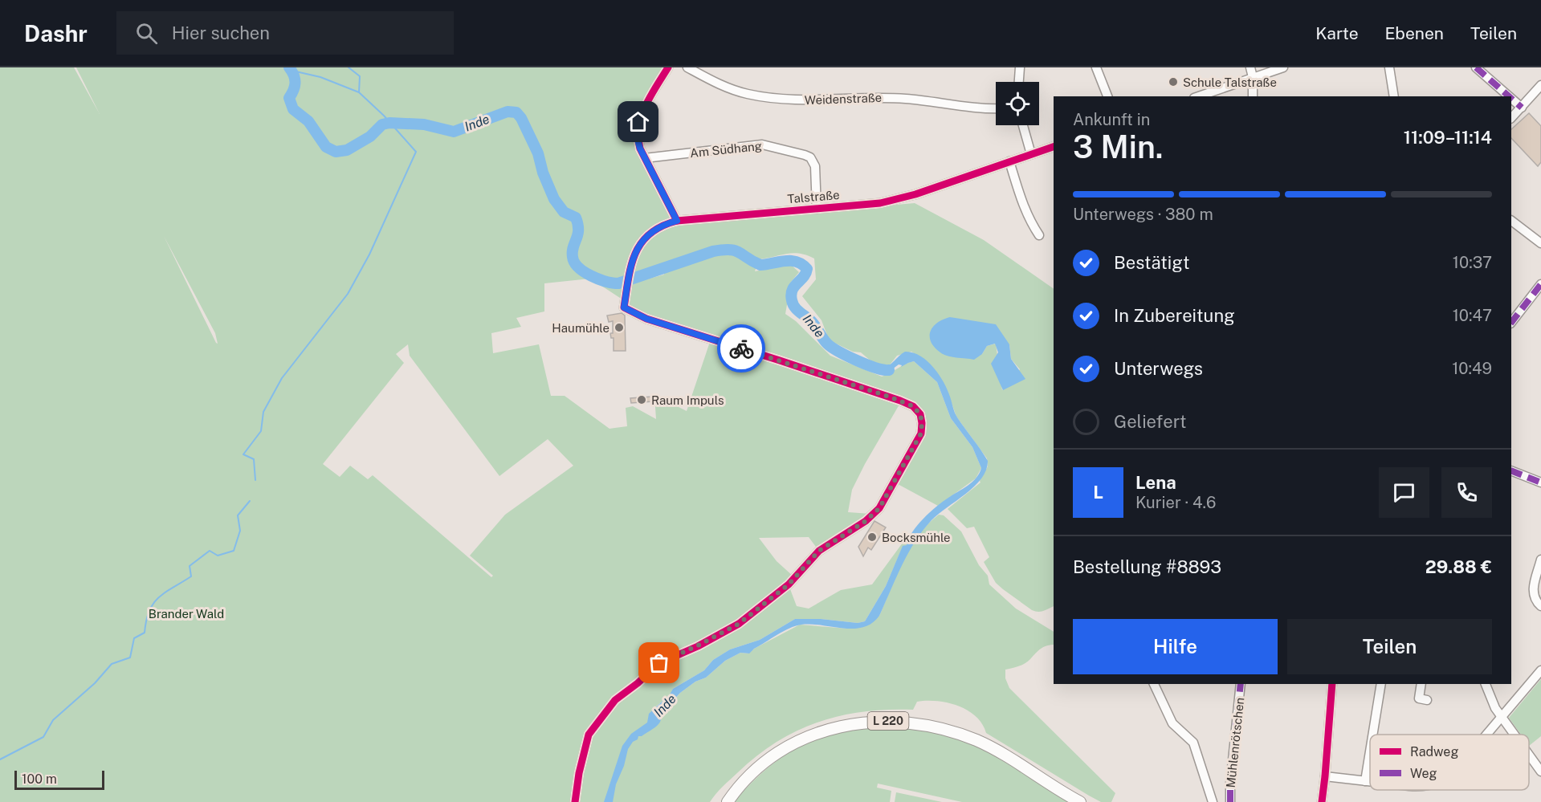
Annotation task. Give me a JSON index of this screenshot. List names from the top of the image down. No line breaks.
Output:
{"streets":{"main road":["L 220"],"street":["Weidenstraße","Am Südhang","Talstraße","Mühlenrötschen"]},"crossings":[["Am Südhang","Talstraße"]],"water":["Inde"],"parks":["Brander Wald"],"places":["Schule Talstraße","Haumühle","Raum Impuls","Bocksmühle"],"legend":["Radweg","Weg"],"scale_bar":"100 m","page":{"header":"Dashr","search":"Hier suchen","nav":["Karte","Ebenen","Teilen"],"heading":["3 Min.","Ankunft in","11:09–11:14"],"panel":["Lena","Kurier · 4.6","Bestellung #8893","29.88 €"],"bar":"Unterwegs · 380 m","list":[["Bestätigt","10:37"],["In Zubereitung","10:47"],["Unterwegs","10:49"],"Geliefert"],"round":"L","buttons":["Hilfe","Teilen"],"scale":"100 m"}}
